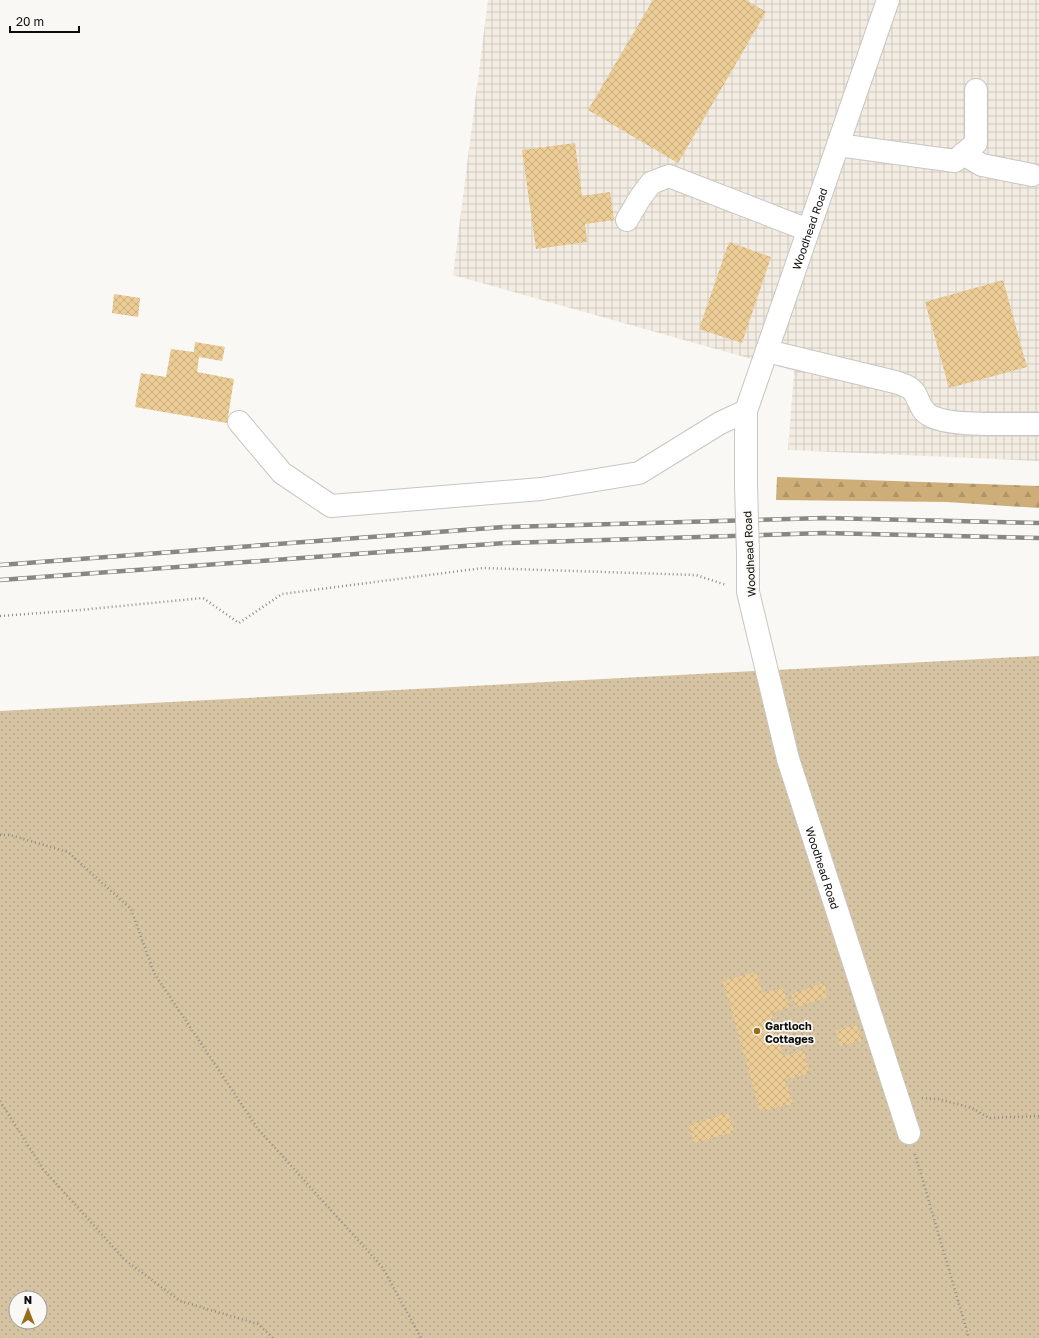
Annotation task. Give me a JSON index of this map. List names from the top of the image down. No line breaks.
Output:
{"streets":{"street":["Woodhead Road"]},"places":["Gartloch Cottages"],"scale_bar":"20 m","north":"top"}
